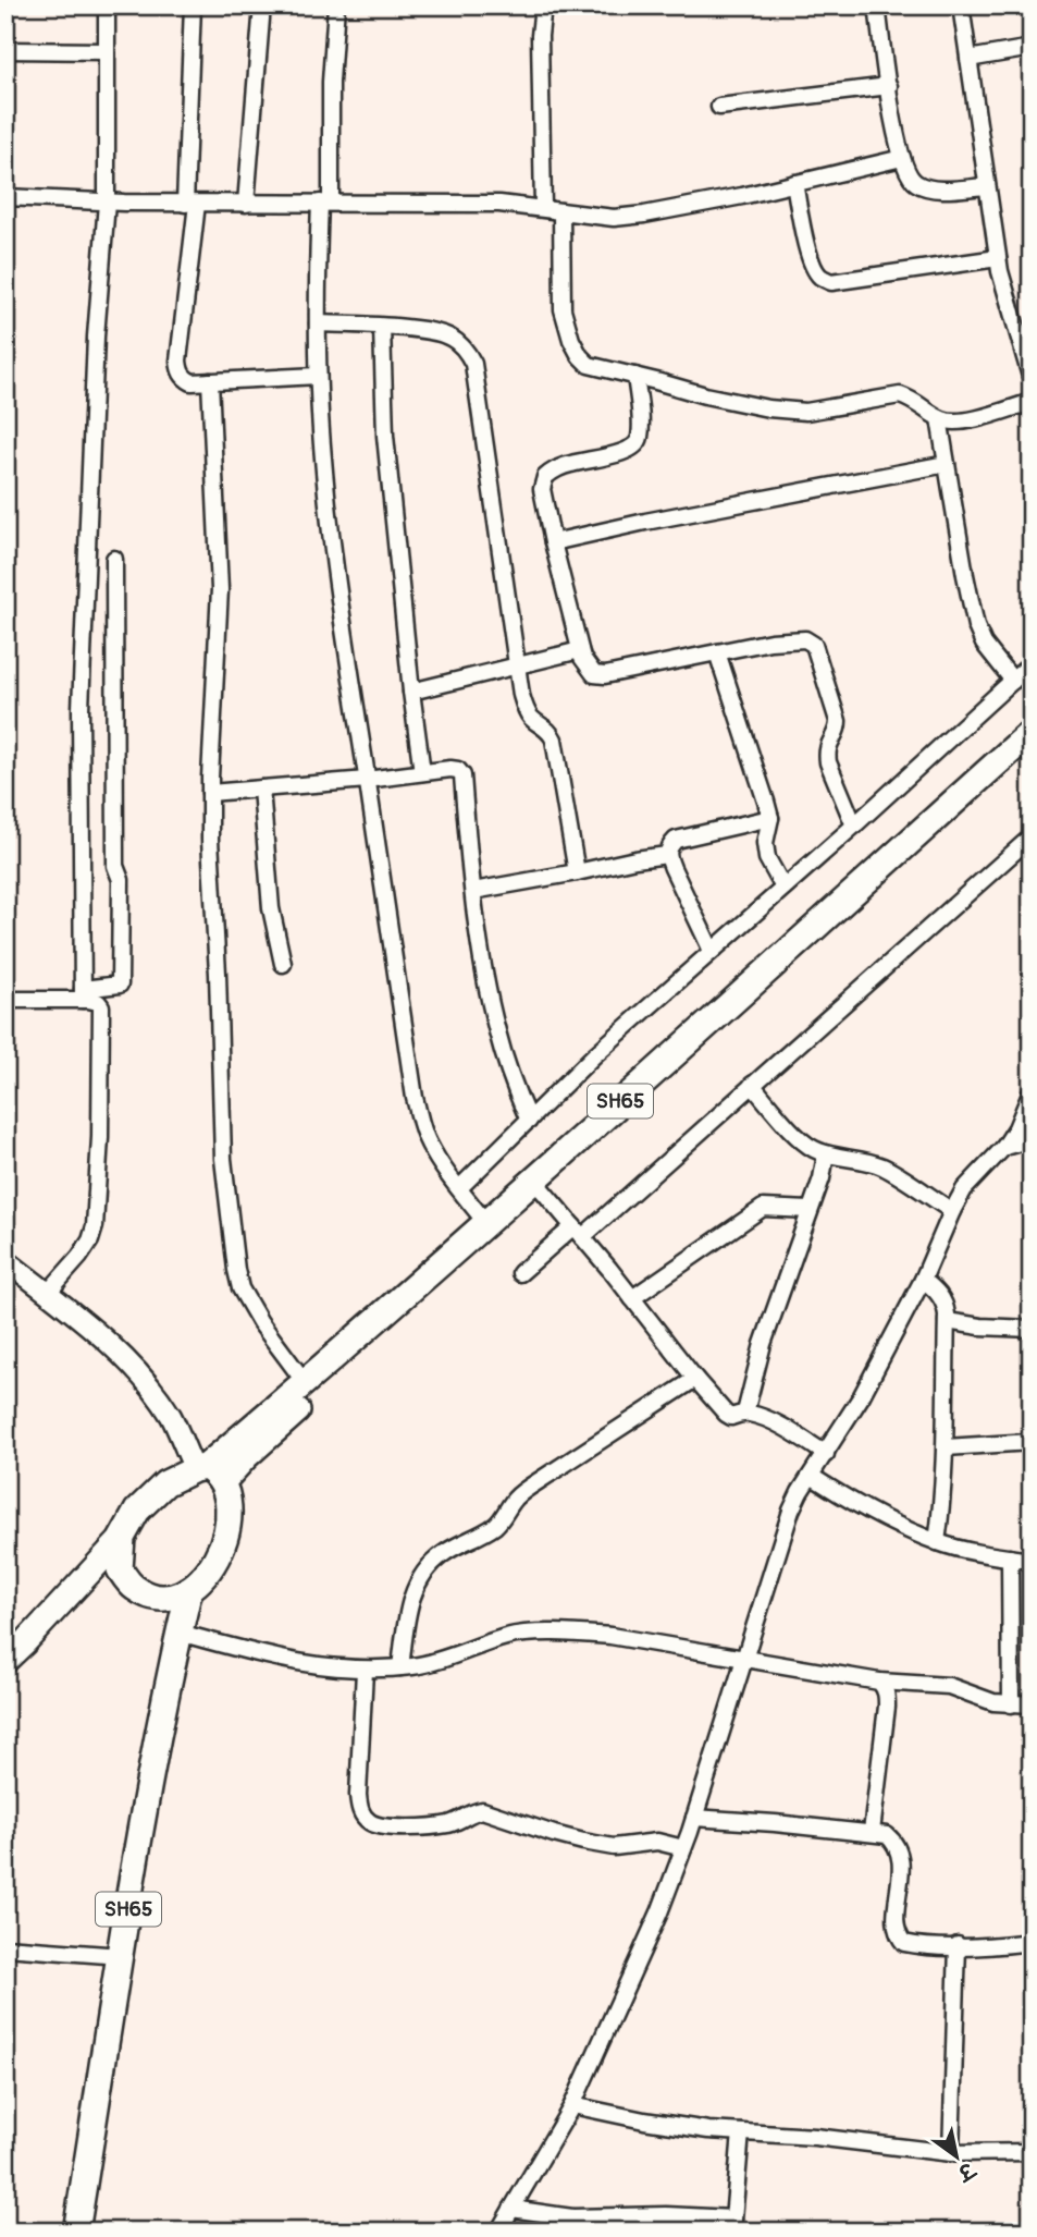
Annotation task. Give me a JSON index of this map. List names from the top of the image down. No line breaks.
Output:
{"streets":{"main road":["SH65"]},"north":"bottom right"}
